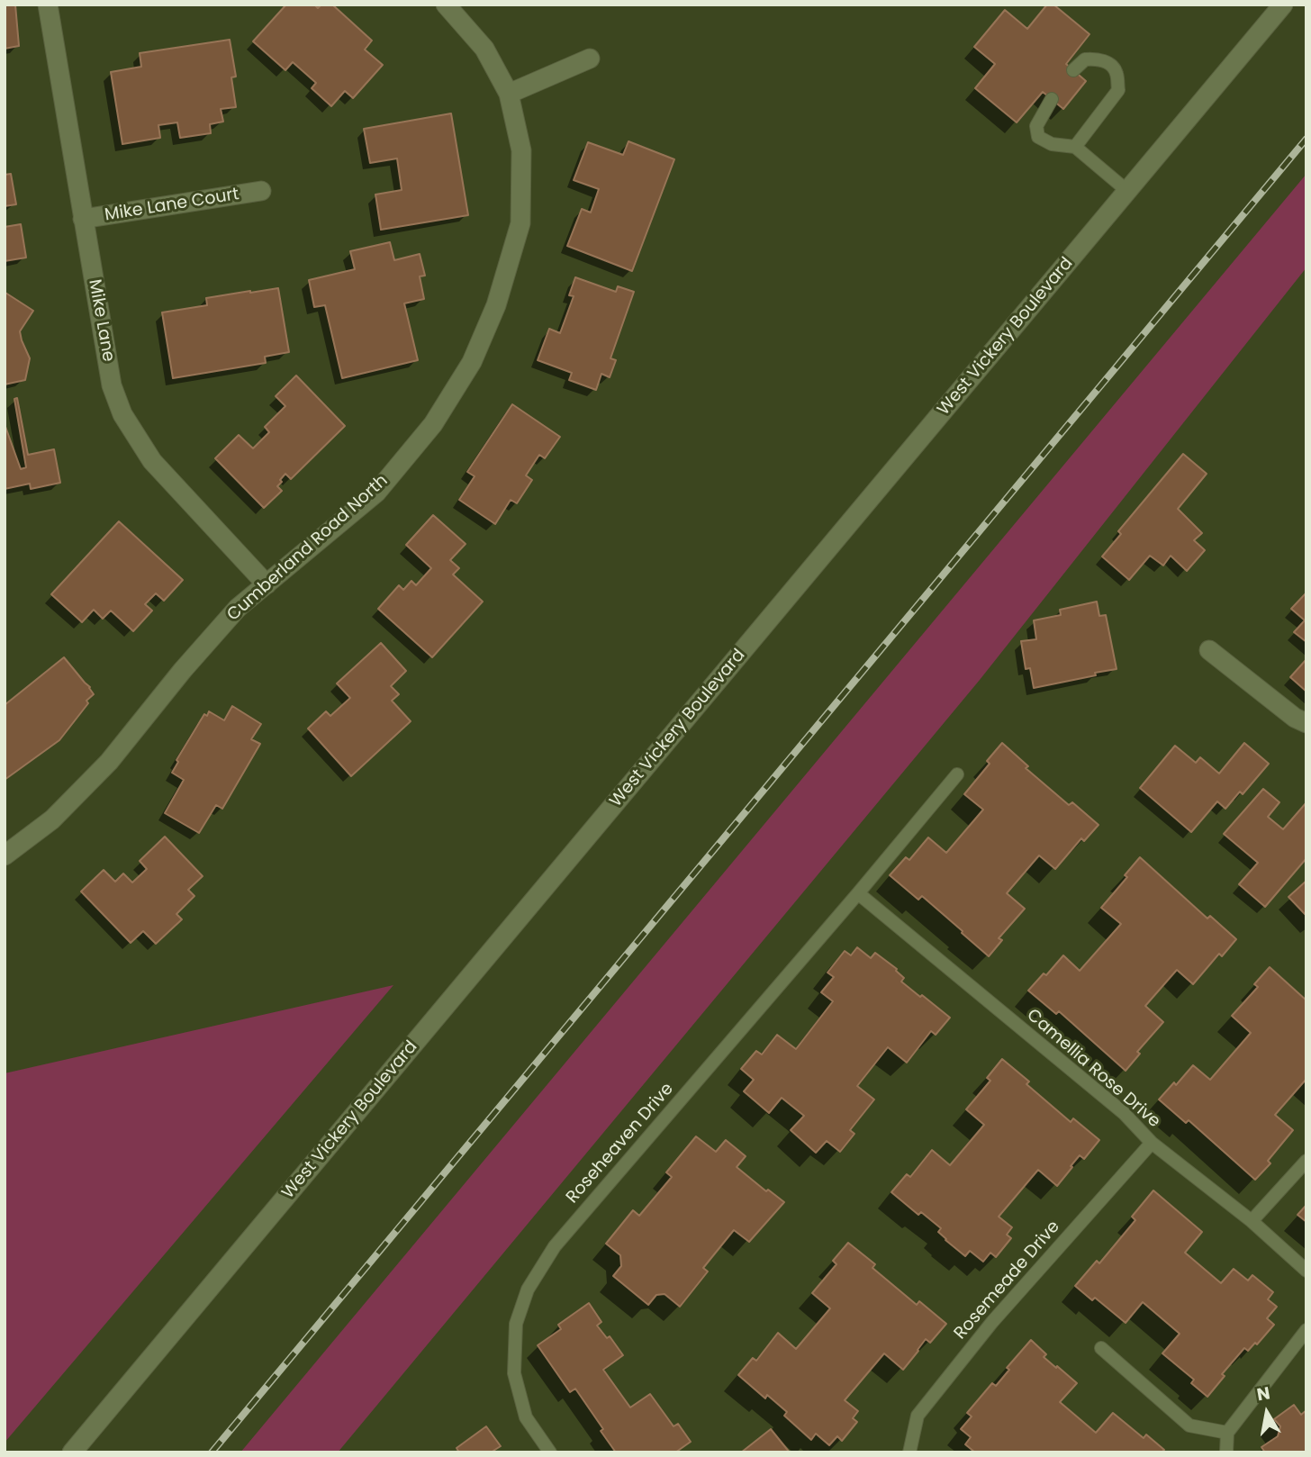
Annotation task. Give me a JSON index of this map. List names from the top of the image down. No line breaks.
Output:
{"streets":{"street":["Mike Lane Court","Mike Lane","West Vickery Boulevard","Cumberland Road North"],"lane":["Camellia Rose Drive","Roseheaven Drive","Rosemeade Drive"]},"crossings":[["Mike Lane Court","Mike Lane"],["Mike Lane","Cumberland Road North"],["Camellia Rose Drive","Roseheaven Drive"],["Camellia Rose Drive","Rosemeade Drive"]],"north":"top"}
